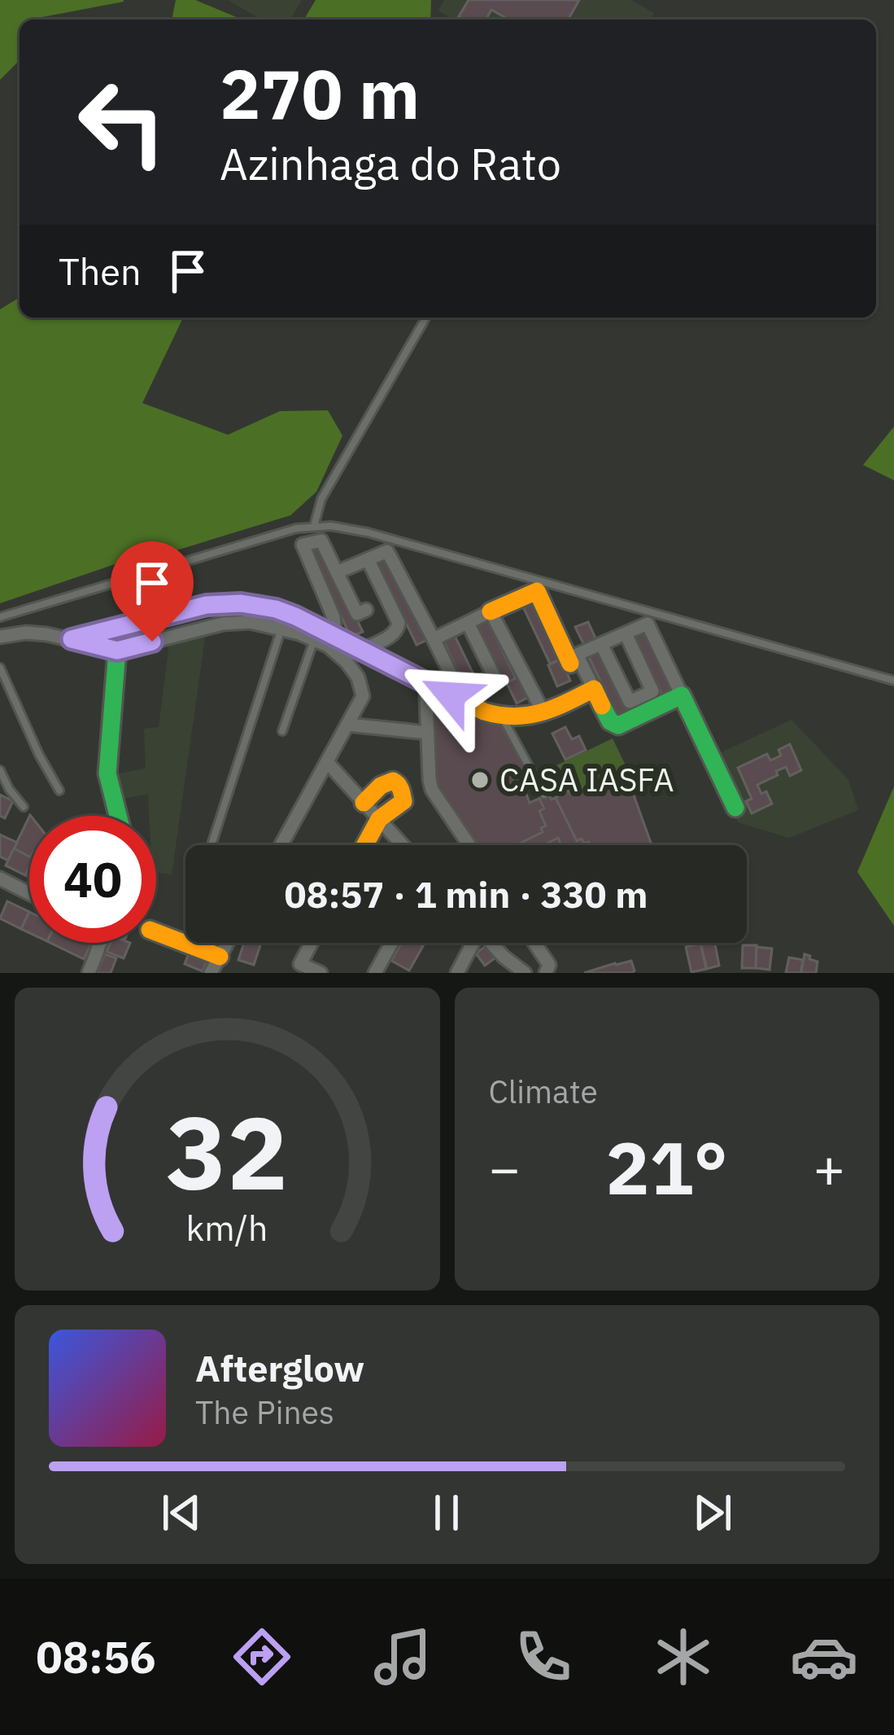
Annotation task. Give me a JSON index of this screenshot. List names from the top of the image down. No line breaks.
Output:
{"places":["CASA IASFA"],"page":{"turn":["270 m","Azinhaga do Rato"],"then":"Then","limit":"40","trip":"08:57 · 1 min · 330 m","tile":"Climate","heat":["−","21°","+"],"song":["Afterglow","The Pines"],"tabs":"08:56","gauge":["32","km/h"]}}
